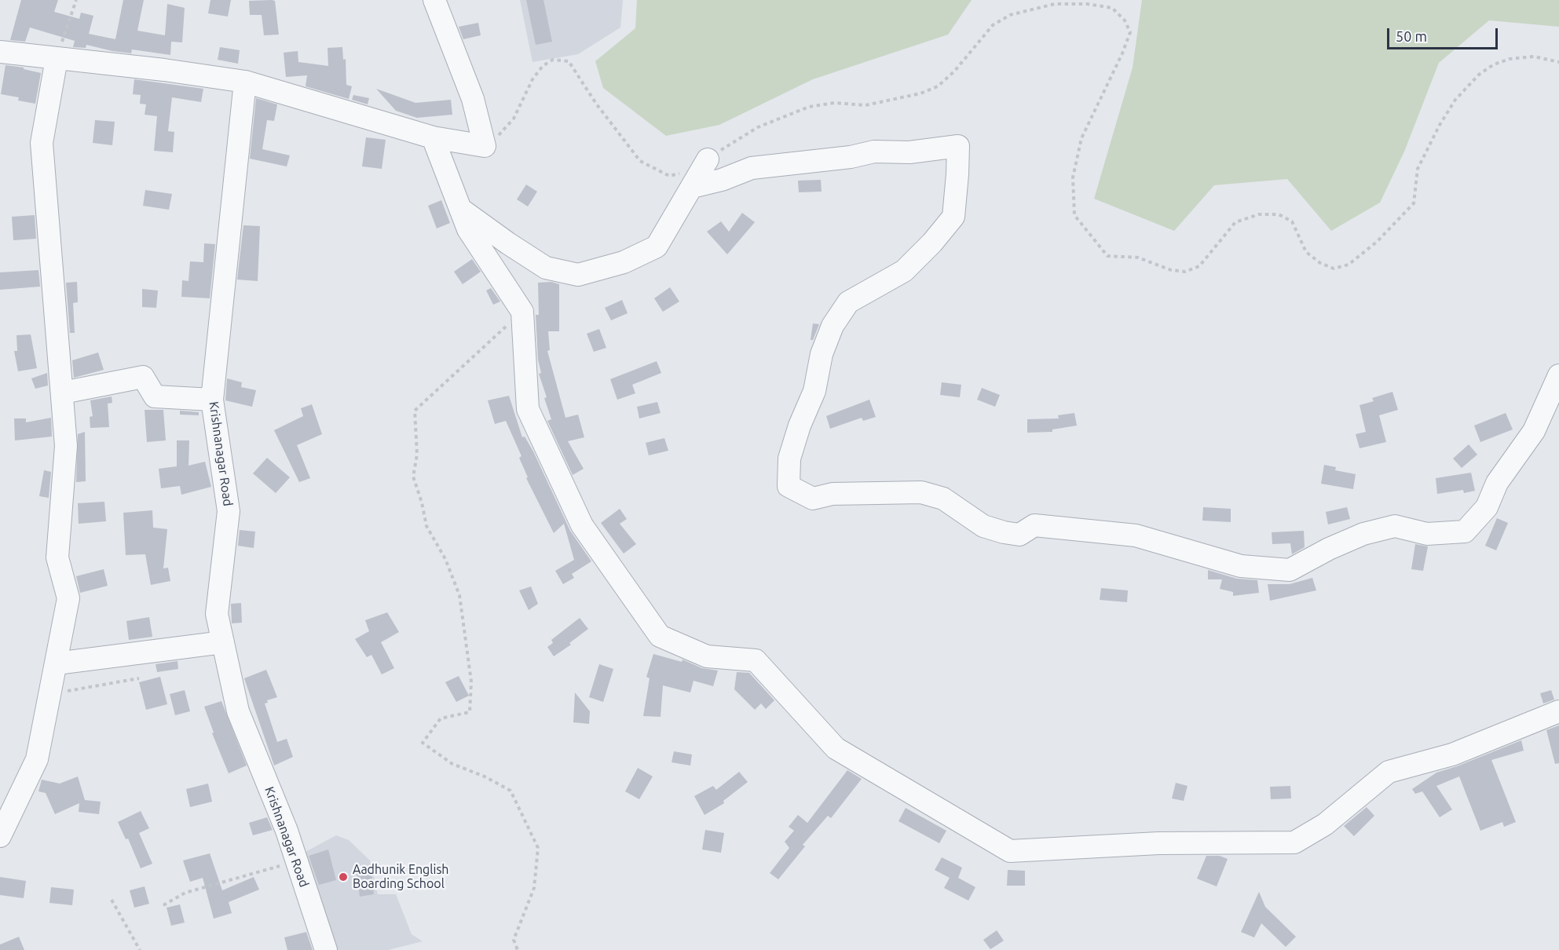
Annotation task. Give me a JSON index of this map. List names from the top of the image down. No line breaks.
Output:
{"streets":{"street":["Krishnanagar Road"]},"places":["Aadhunik English Boarding School"],"scale_bar":"50 m"}
